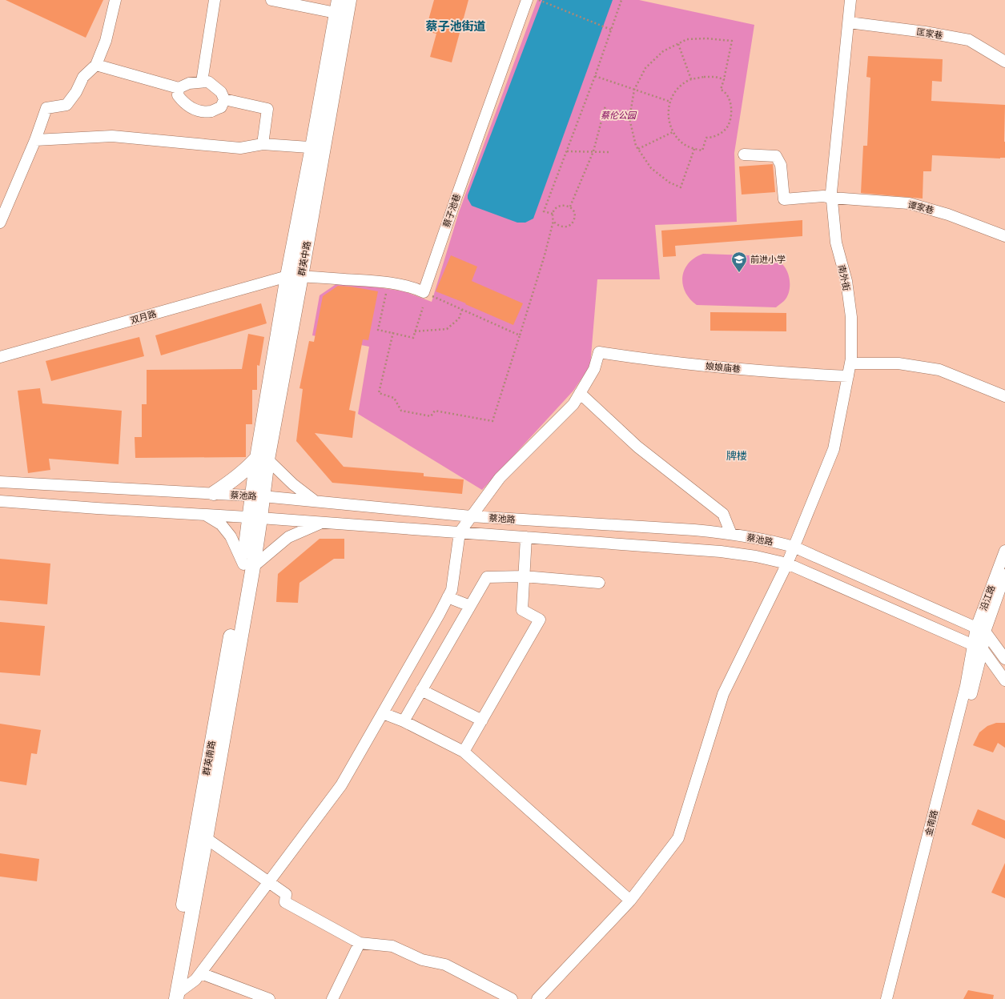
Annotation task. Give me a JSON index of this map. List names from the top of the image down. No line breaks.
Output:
{"streets":{"main road":["群英中路","群英南路"],"street":["匡家巷","谭家巷","蔡子池巷","南外街","双月路","娘娘庙巷","蔡池路","沿江路","金南路"]},"crossings":[["匡家巷","南外街"],["谭家巷","南外街"],["群英中路","双月路"],["群英中路","蔡池路"],["群英中路","群英南路"],["南外街","娘娘庙巷"],["南外街","蔡池路"],["蔡池路","沿江路"],["蔡池路","群英南路"],["蔡池路","金南路"],["沿江路","金南路"]],"districts":["蔡子池街道","牌楼"],"parks":["蔡伦公园"],"places":{"school or university":["前进小学"]}}
